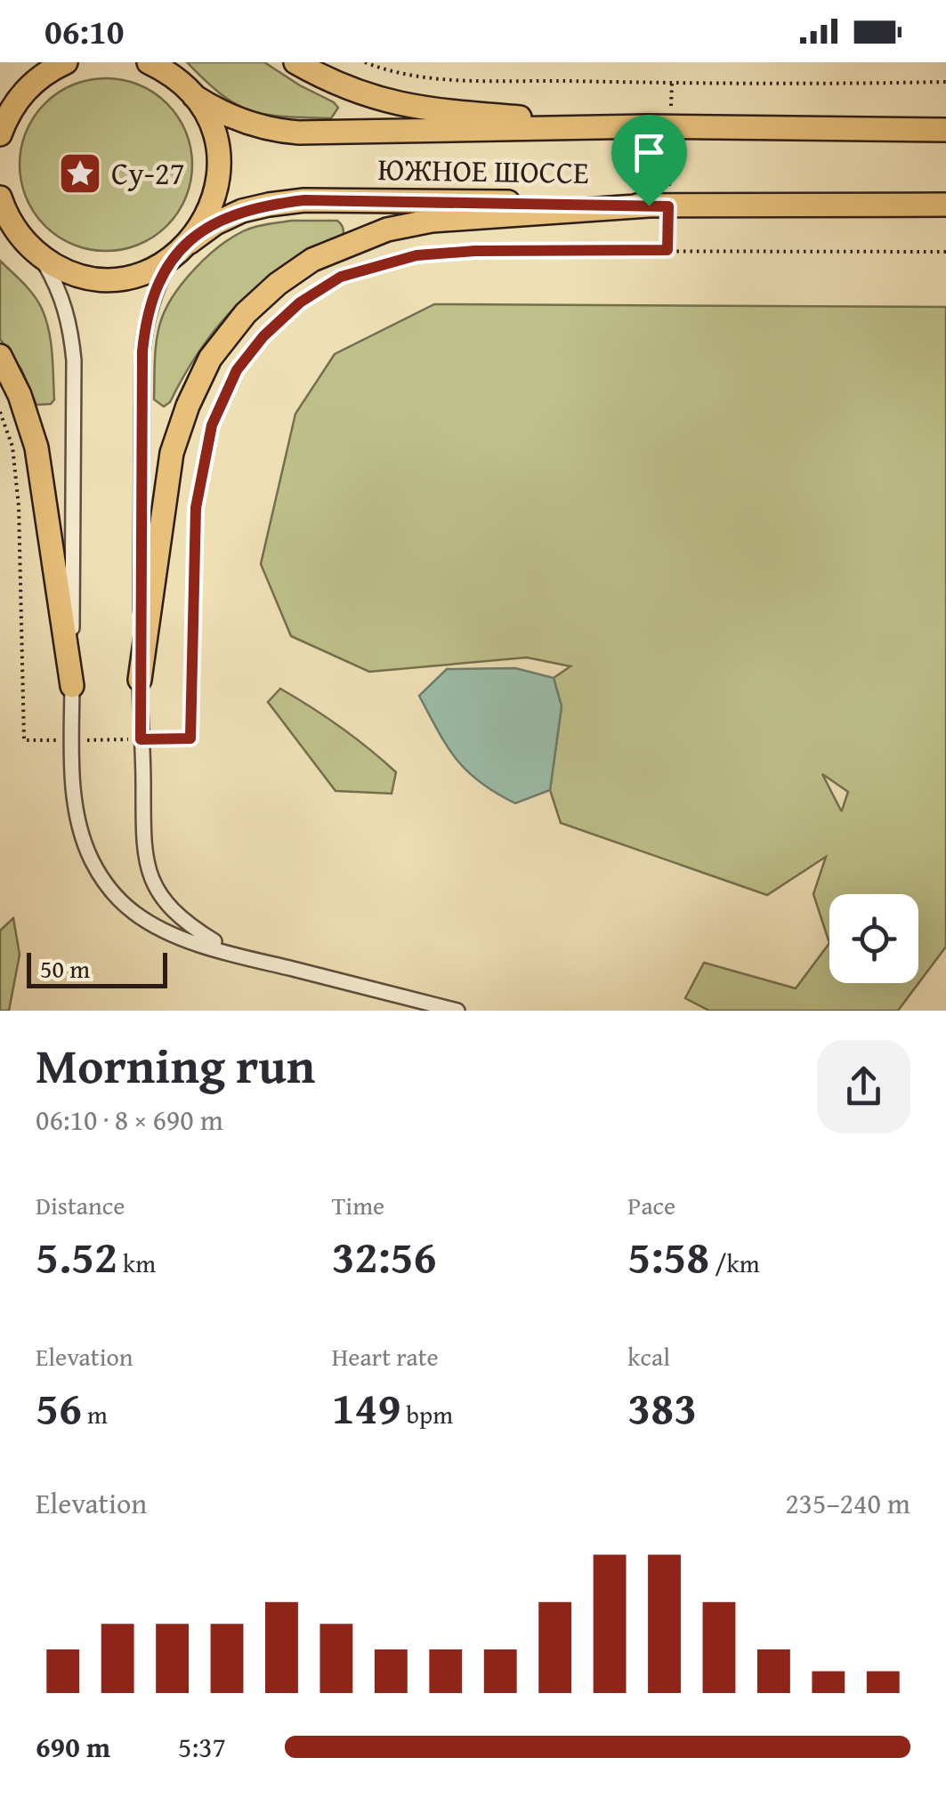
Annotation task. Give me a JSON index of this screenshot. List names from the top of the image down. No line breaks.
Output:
{"streets":{"main road":["ЮЖНОЕ ШОССЕ"]},"places":{"place":["Су-27"]},"scale_bar":"50 m","page":{"status":"06:10","scale":"50 m","heading":["Morning run","06:10 · 8 × 690 m"],"stats":[["Distance","5.52 km"],["Time","32:56"],["Pace","5:58 /km"],["Elevation","56 m"],["Heart rate","149 bpm"],["kcal","383"]],"chart":["Elevation","235–240 m"],"list":[{"name":"690 m","note":"5:37"}]}}
